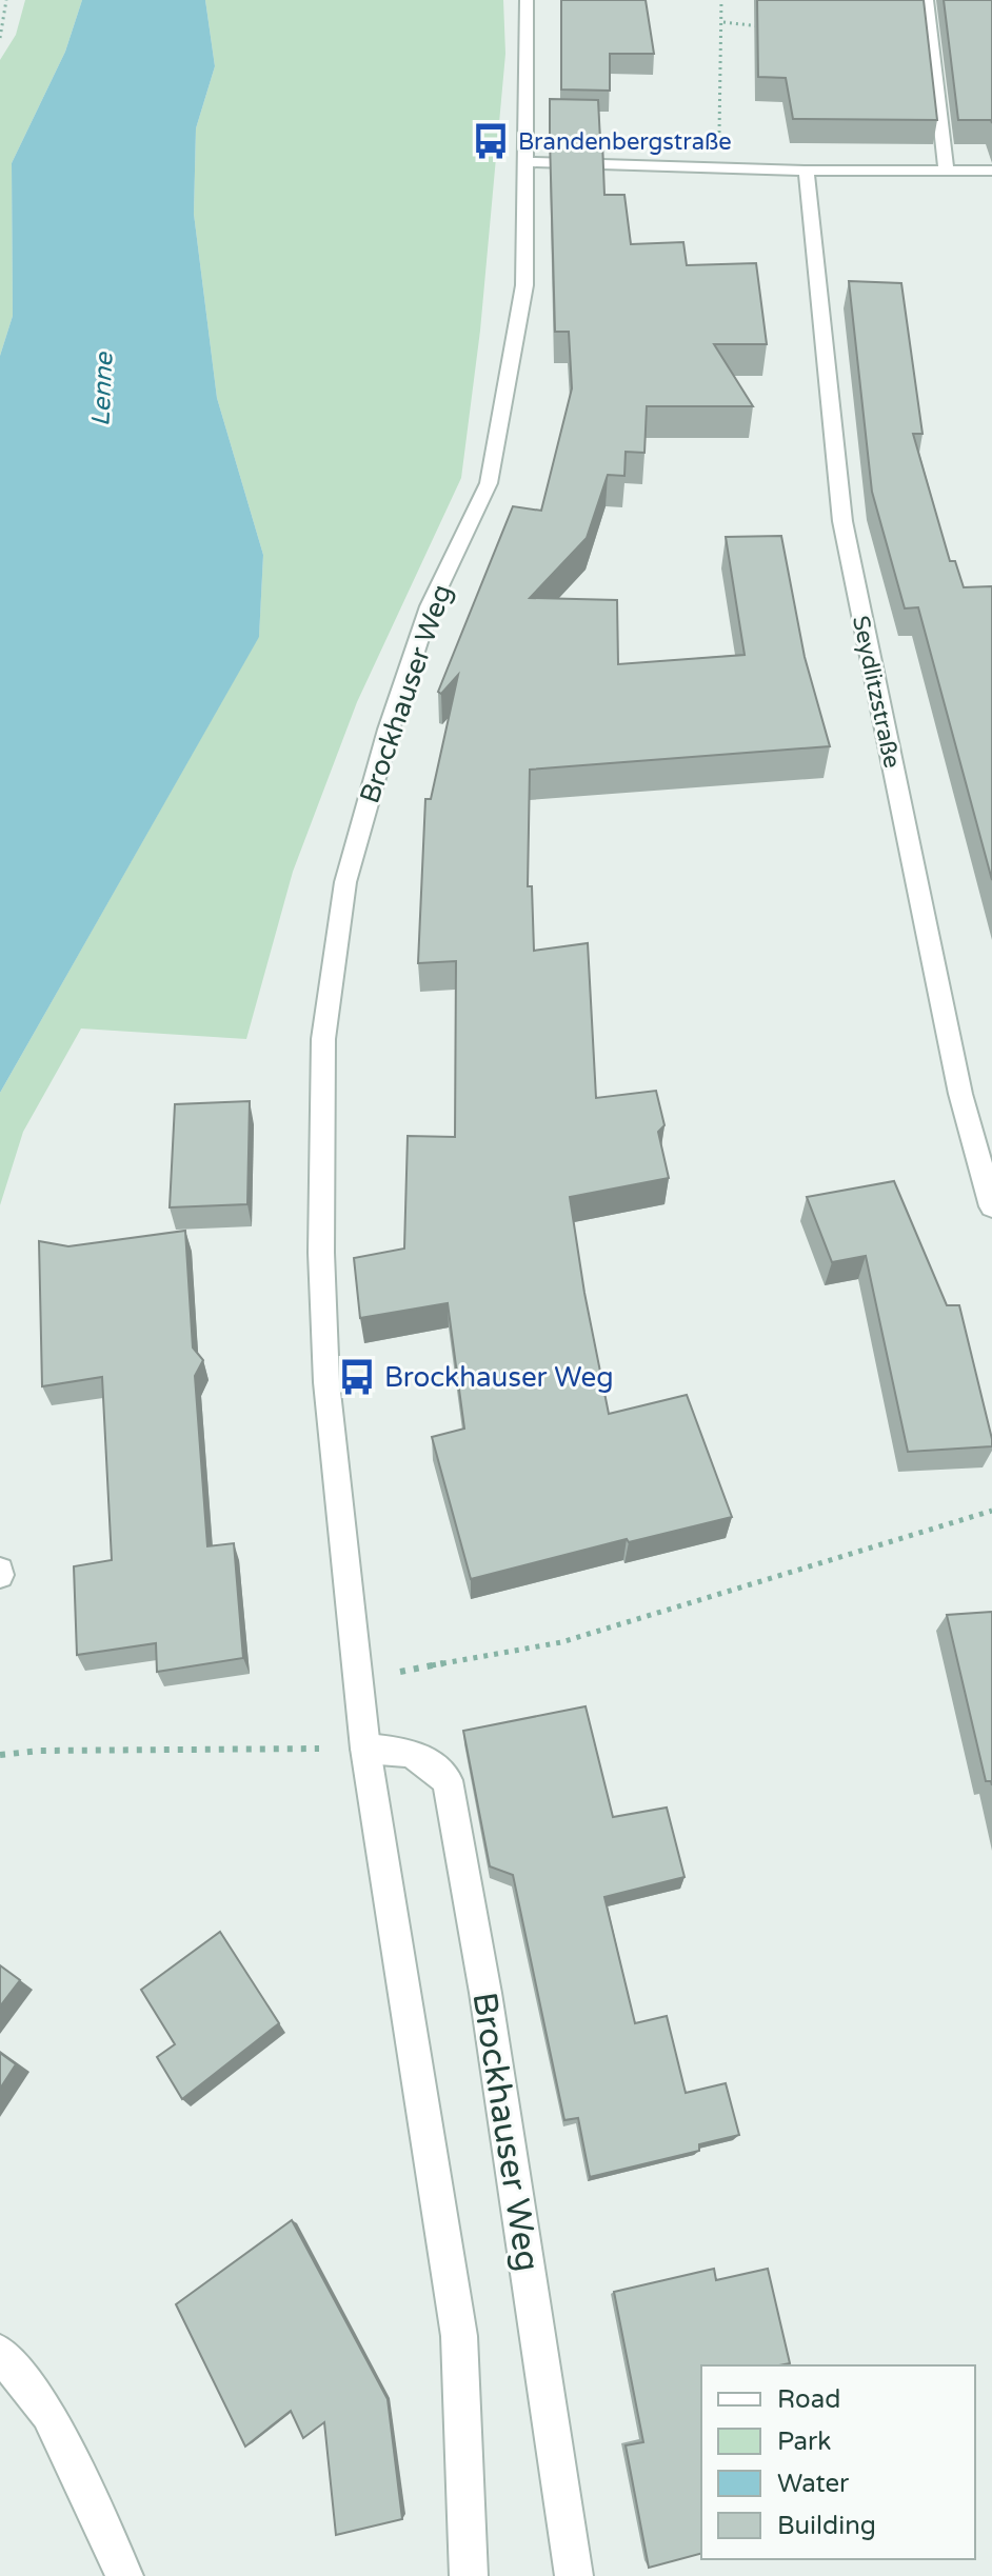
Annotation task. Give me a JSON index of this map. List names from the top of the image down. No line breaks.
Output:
{"streets":{"street":["Seydlitzstraße","Brockhauser Weg"]},"water":["Lenne"],"places":{"bus stop":["Brandenbergstraße","Brockhauser Weg"]},"legend":["Road","Park","Water","Building"]}
